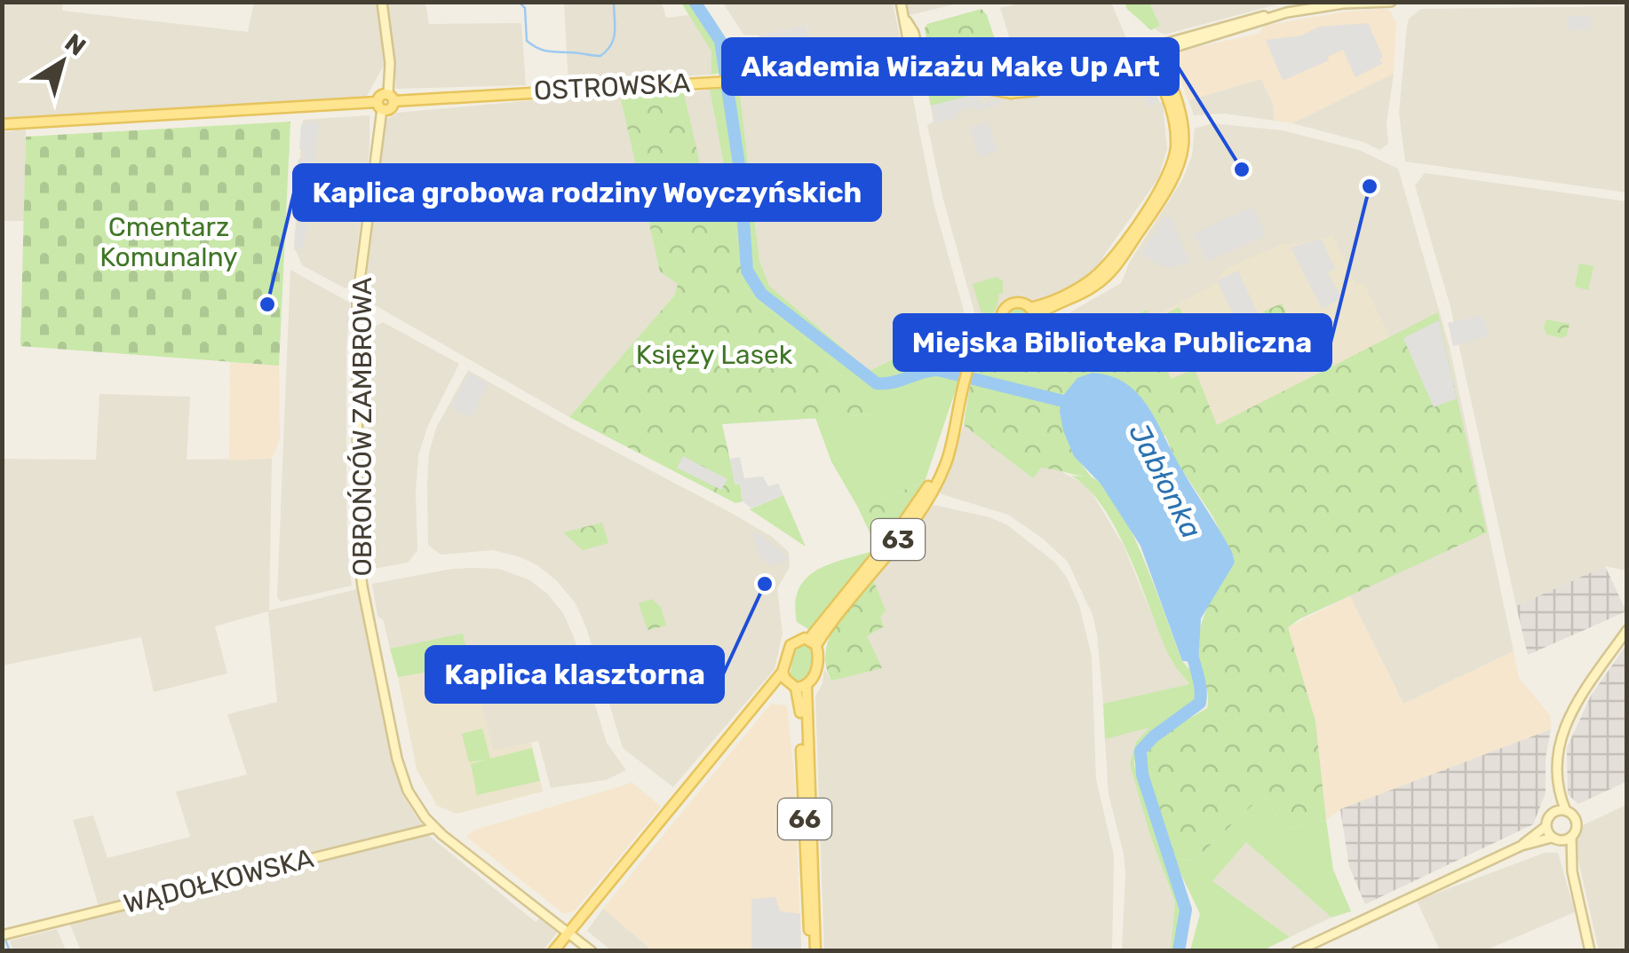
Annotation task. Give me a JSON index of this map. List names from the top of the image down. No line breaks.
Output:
{"streets":{"main road":["OSTROWSKA","63","66"],"street":["OBROŃCÓW ZAMBROWA","WĄDOŁKOWSKA"]},"crossings":[["OSTROWSKA","63"],["OBROŃCÓW ZAMBROWA","63"],["OBROŃCÓW ZAMBROWA","WĄDOŁKOWSKA"],["63","66"]],"water":["Jabłonka"],"parks":["Cmentarz Komunalny","Księży Lasek"],"places":["Akademia Wizażu Make Up Art","Miejska Biblioteka Publiczna","Kaplica grobowa rodziny Woyczyńskich","Kaplica klasztorna"],"north":"top right"}
